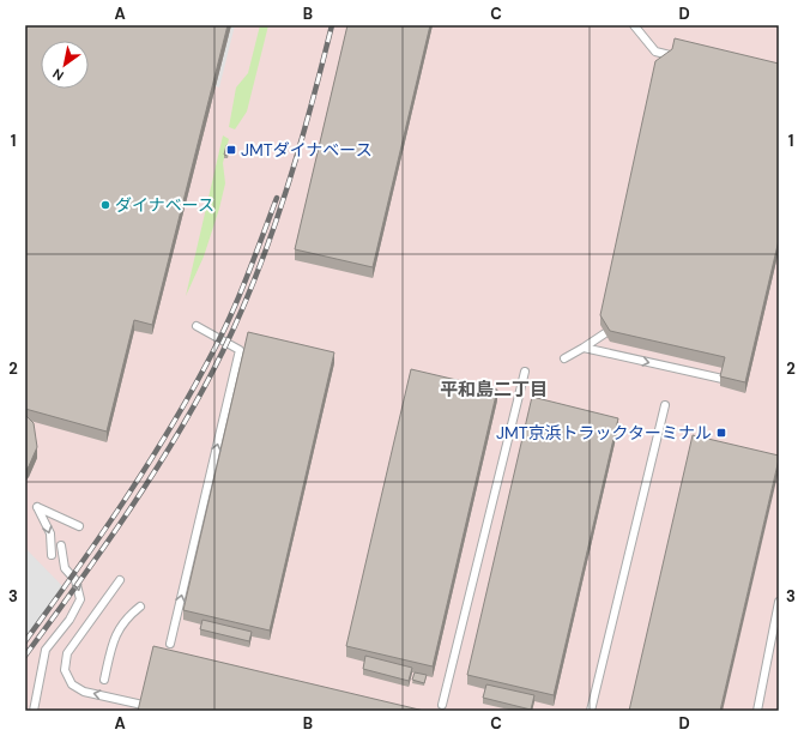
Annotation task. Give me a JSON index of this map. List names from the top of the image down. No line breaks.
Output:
{"districts":["平和島二丁目"],"places":{"transit":["JMTダイナベース","JMT京浜トラックターミナル"],"other":["ダイナベース"]},"north":"bottom left","grid":{"columns":["A","B","C","D"],"rows":["1","2","3"]}}
